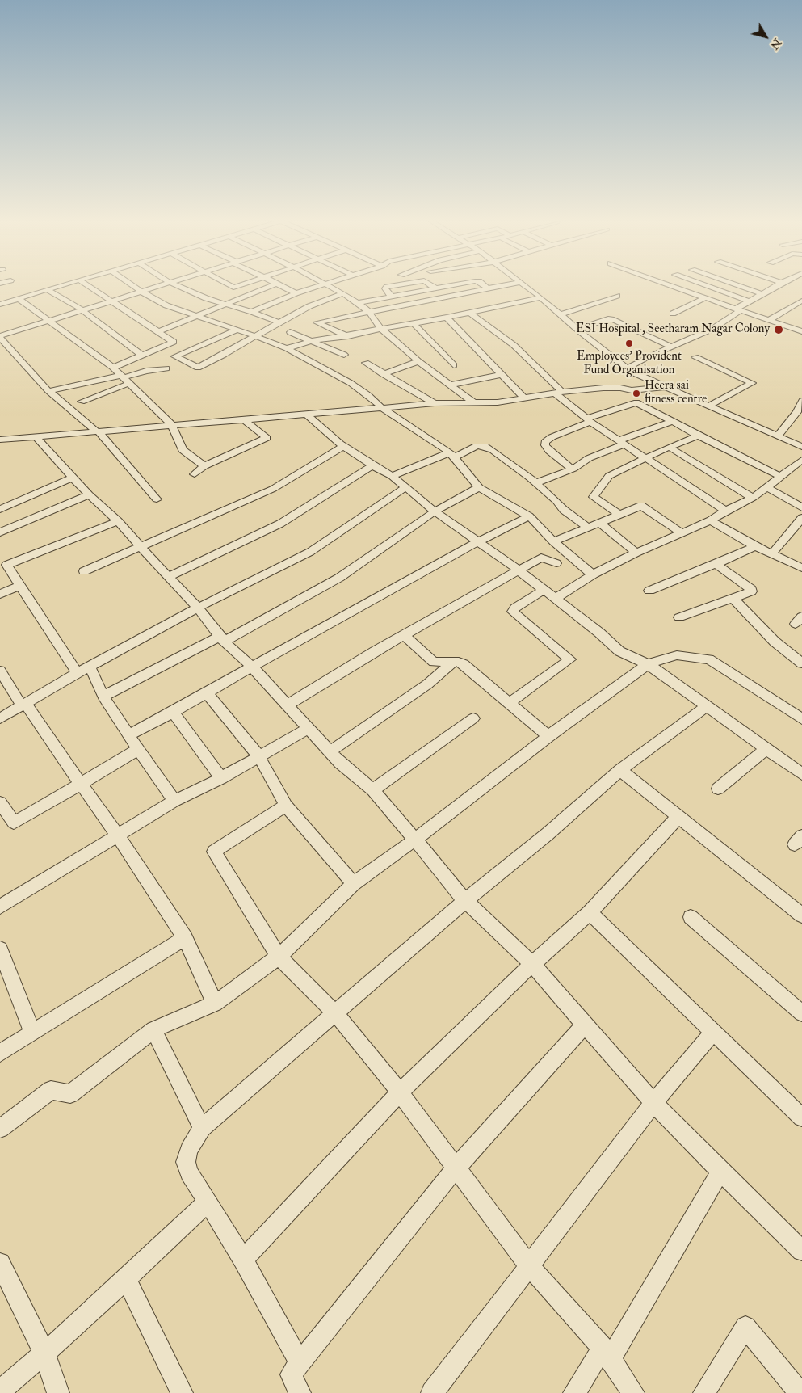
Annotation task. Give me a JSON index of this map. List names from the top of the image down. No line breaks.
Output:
{"places":["ESI Hospital , Seetharam Nagar Colony","Employees' Provident Fund Organisation","Heera sai fitness centre"],"north":"bottom right"}
